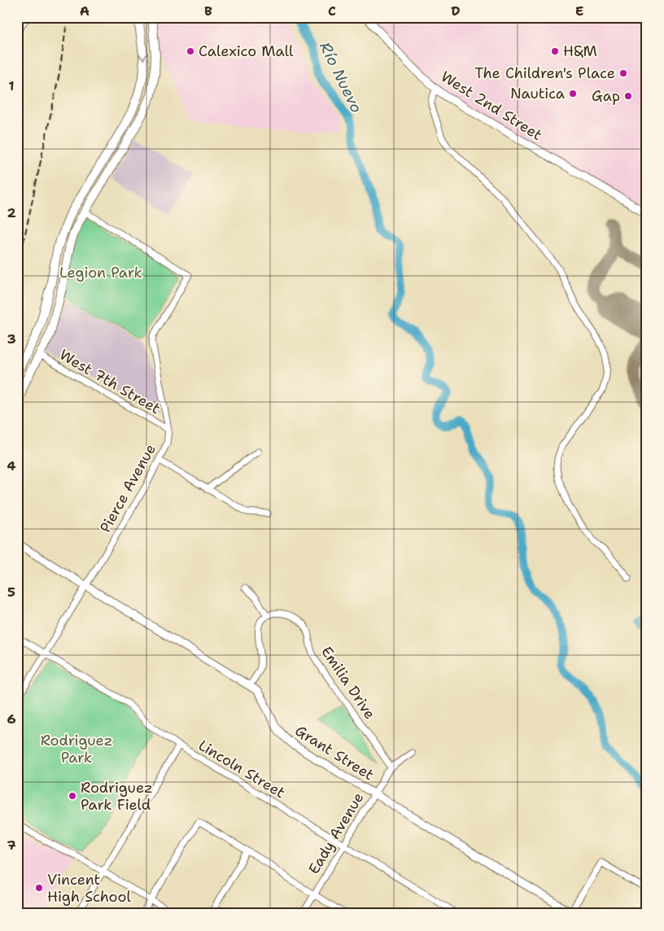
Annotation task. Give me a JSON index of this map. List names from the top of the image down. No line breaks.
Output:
{"streets":{"street":["West 2nd Street","West 7th Street","Pierce Avenue","Emilia Drive","Grant Street","Lincoln Street","Eady Avenue"]},"crossings":[["West 7th Street","Pierce Avenue"],["Pierce Avenue","Grant Street"],["Pierce Avenue","Lincoln Street"],["Emilia Drive","Eady Avenue"],["Grant Street","Eady Avenue"],["Lincoln Street","Eady Avenue"]],"water":["Río Nuevo"],"parks":["Legion Park","Rodriguez Park"],"places":["Calexico Mall","H&M","The Children's Place","Nautica","Gap","Rodriguez Park Field","Vincent High School"],"grid":{"columns":["A","B","C","D","E"],"rows":["1","2","3","4","5","6","7"]}}
